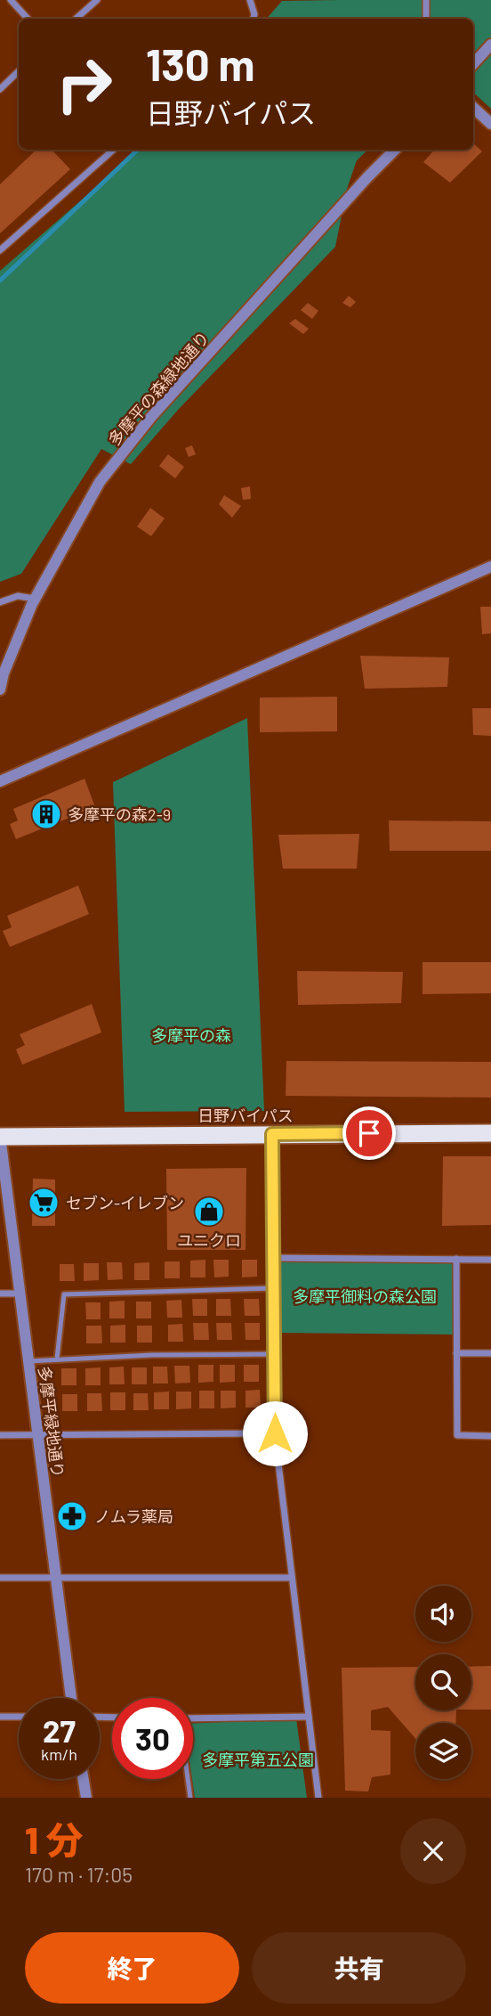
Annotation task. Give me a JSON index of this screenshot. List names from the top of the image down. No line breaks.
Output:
{"streets":{"highway":["日野バイパス"],"street":["多摩平の森緑地通り","多摩平緑地通り"]},"crossings":[["日野バイパス","多摩平緑地通り"]],"parks":["多摩平の森","多摩平御料の森公園","多摩平第五公園"],"places":{"building":["多摩平の森2-9"],"supermarket":["セブン-イレブン"],"shop":["ユニクロ"],"pharmacy":["ノムラ薬局"]},"page":{"turn":["130 m","日野バイパス"],"speed":"27 km/h","limit":"30","heading":["1 分","170 m · 17:05"],"buttons":["終了","共有"]}}
